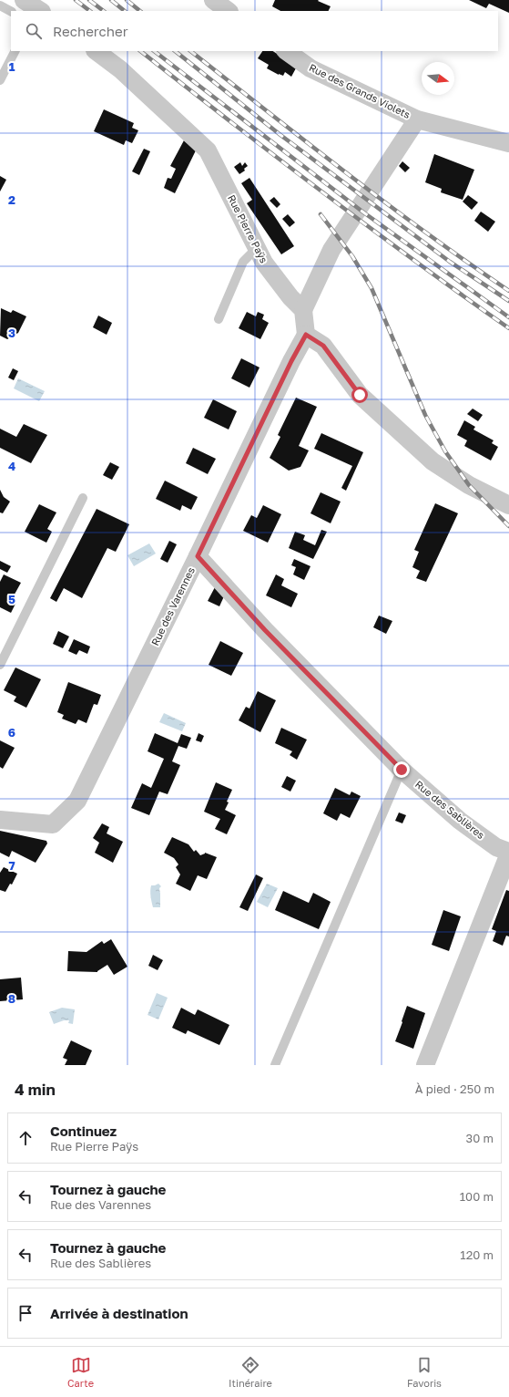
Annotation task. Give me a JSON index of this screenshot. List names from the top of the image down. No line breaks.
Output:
{"streets":{"street":["Rue des Grands Violets","Rue Pierre Paÿs","Rue des Varennes","Rue des Sablières"]},"crossings":[["Rue des Varennes","Rue des Sablières"]],"north":"right","page":{"search":"Rechercher","heading":["4 min","À pied · 250 m"],"list":[["Continuez","Rue Pierre Paÿs","30 m"],["Tournez à gauche","Rue des Varennes","100 m"],["Tournez à gauche","Rue des Sablières","120 m"],"Arrivée à destination"],"nav":["Carte","Itinéraire","Favoris"]},"grid":{"rows":["1","2","3","4","5","6","7","8"]}}
